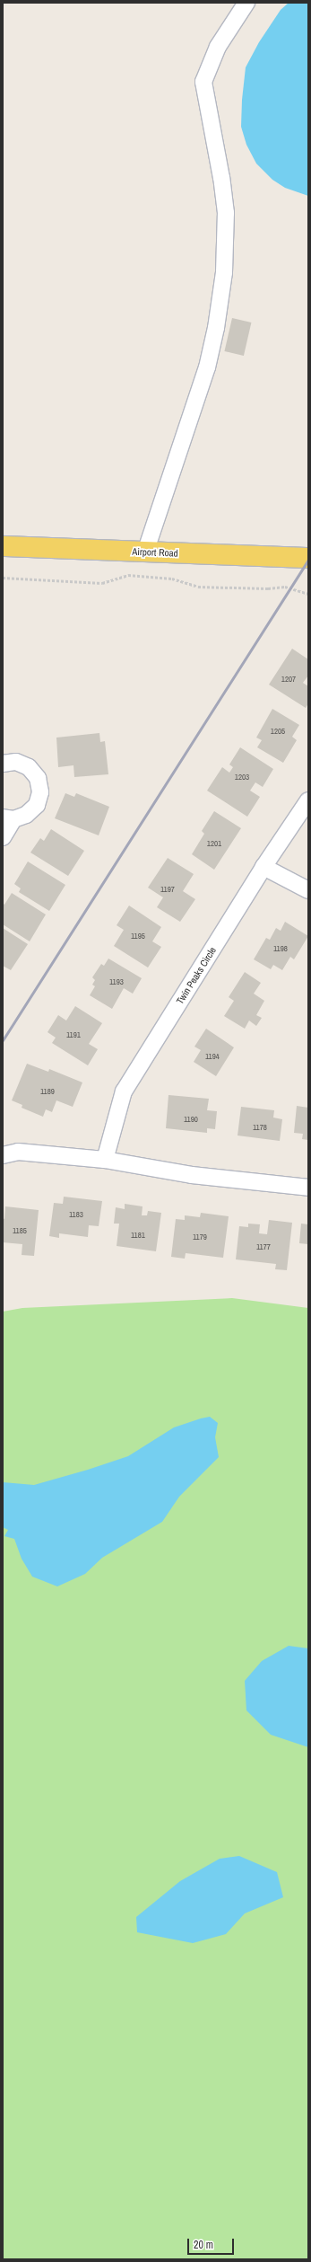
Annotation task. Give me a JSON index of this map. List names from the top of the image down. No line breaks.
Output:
{"streets":{"main road":["Airport Road"],"street":["Twin Peaks Circle"]},"house_numbers":["1207","1205","1203","1201","1197","1195","1198","1193","1191","1194","1189","1190","1178","1183","1185","1181","1179","1177"],"scale_bar":"20 m"}
